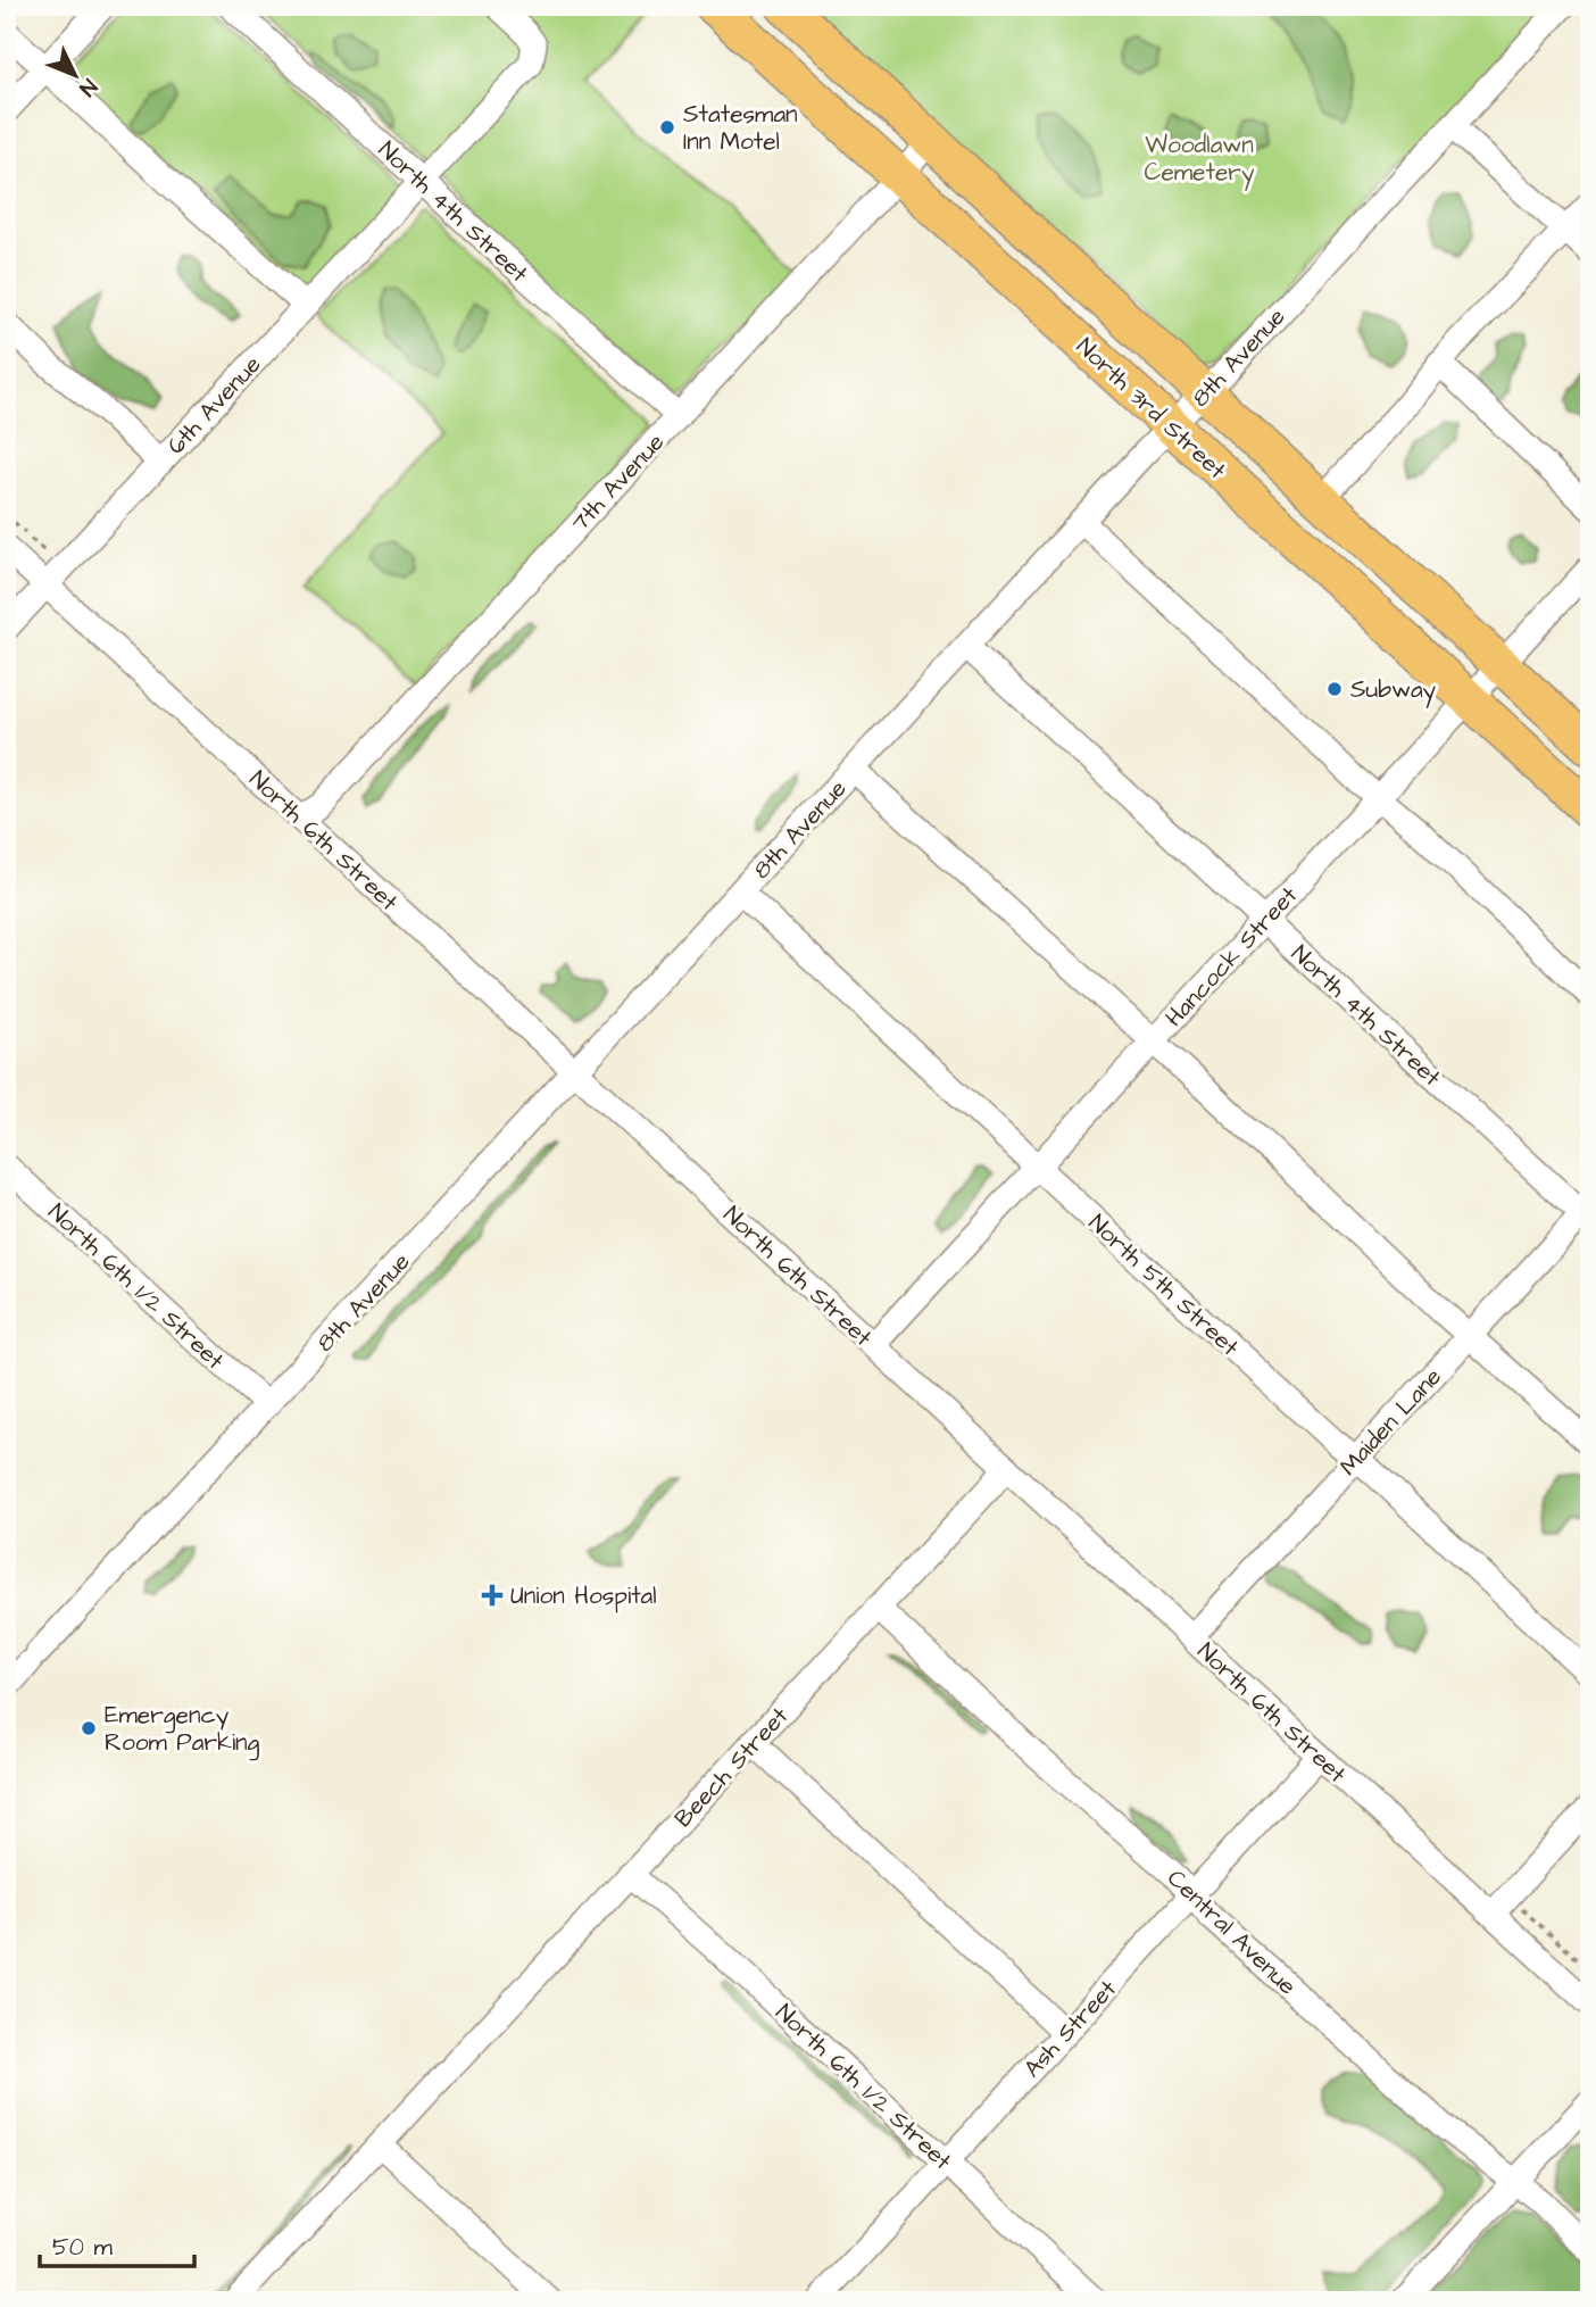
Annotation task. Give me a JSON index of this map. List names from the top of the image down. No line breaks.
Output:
{"streets":{"highway":["North 3rd Street"],"street":["North 4th Street","8th Avenue","6th Avenue","7th Avenue","North 6th Street","Hancock Street","North 5th Street","North 6th 1/2 Street","Maiden Lane","Beech Street","Central Avenue","Ash Street"]},"crossings":[["North 4th Street","8th Avenue"],["North 4th Street","6th Avenue"],["North 4th Street","7th Avenue"],["North 4th Street","Hancock Street"],["North 4th Street","Maiden Lane"],["8th Avenue","North 3rd Street"],["8th Avenue","North 6th Street"],["8th Avenue","North 5th Street"],["8th Avenue","North 6th 1/2 Street"],["6th Avenue","North 6th Street"],["North 3rd Street","7th Avenue"],["North 3rd Street","Hancock Street"],["7th Avenue","North 6th Street"],["North 6th Street","Hancock Street"],["North 6th Street","Maiden Lane"],["North 6th Street","Beech Street"],["North 6th Street","Ash Street"],["Hancock Street","North 5th Street"],["North 5th Street","Maiden Lane"],["North 6th 1/2 Street","Beech Street"],["North 6th 1/2 Street","Ash Street"],["Beech Street","Central Avenue"],["Central Avenue","Ash Street"]],"parks":["Woodlawn Cemetery"],"places":{"other":["Statesman Inn Motel","Subway","Emergency Room Parking"],"health":["Union Hospital"]},"scale_bar":"50 m","north":"bottom right"}
